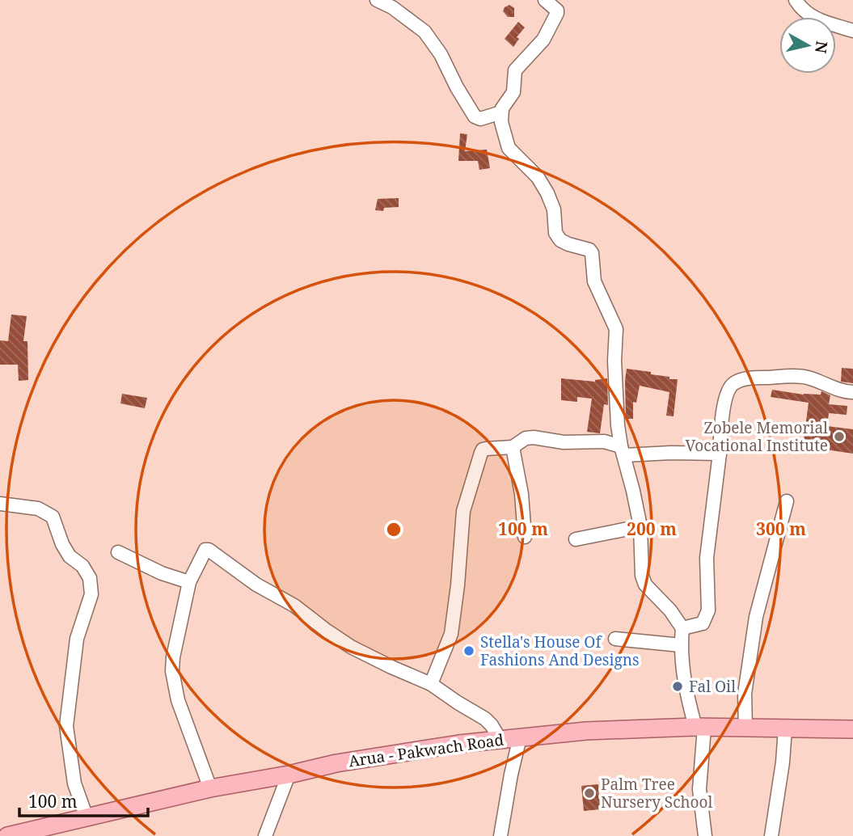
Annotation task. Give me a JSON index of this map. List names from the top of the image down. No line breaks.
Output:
{"streets":{"main road":["Arua - Pakwach Road"]},"places":["Zobele Memorial Vocational Institute","Stella's House Of Fashions And Designs","Fal Oil","Palm Tree Nursery School"],"scale_bar":"100 m","north":"right","rings":["100 m","200 m","300 m"]}
